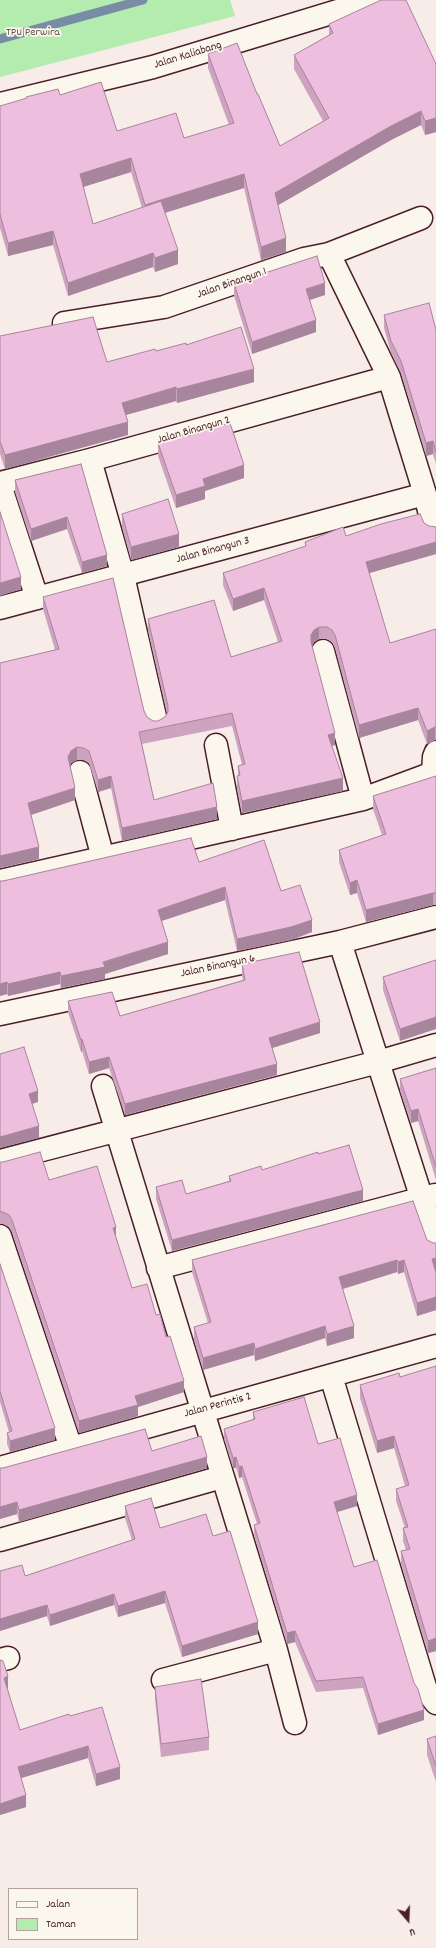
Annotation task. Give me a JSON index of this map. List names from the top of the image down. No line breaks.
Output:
{"streets":{"street":["Jalan Kaliabang","Jalan Binangun 1","Jalan Binangun 2","Jalan Binangun 3","Jalan Binangun 6","Jalan Perintis 2"]},"parks":["TPU Perwira"],"legend":["Jalan","Taman"],"north":"bottom"}
